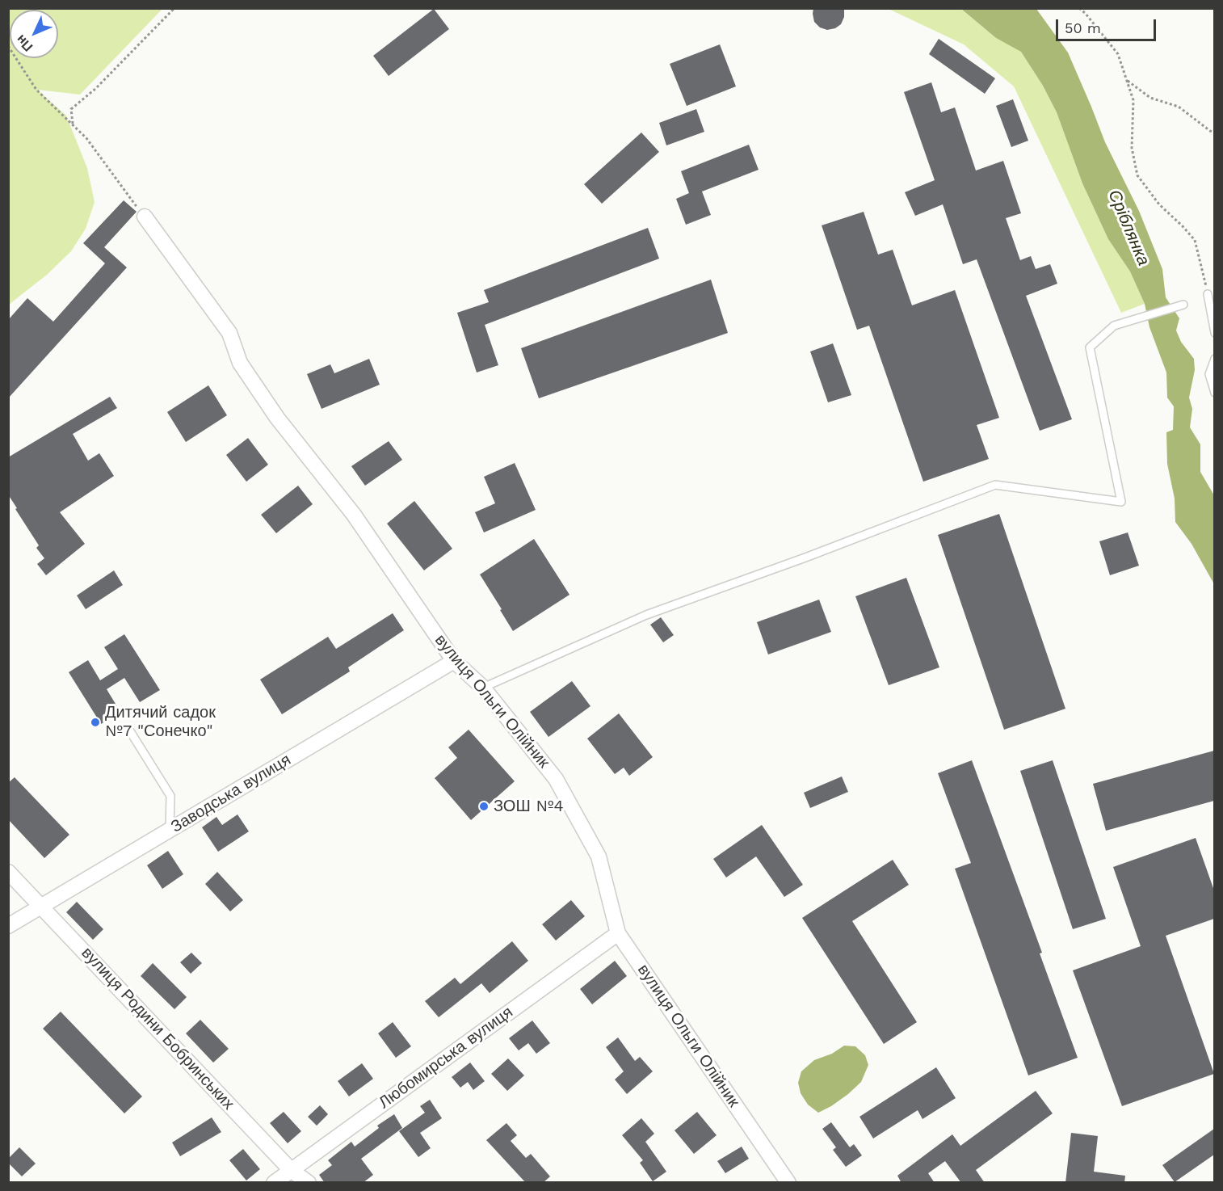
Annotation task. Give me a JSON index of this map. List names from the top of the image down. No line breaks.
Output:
{"streets":{"street":["вулиця Ольги Олійник","Заводська вулиця","вулиця Родини Бобринських","Любомирська вулиця"]},"crossings":[["вулиця Ольги Олійник","Заводська вулиця"],["вулиця Ольги Олійник","Любомирська вулиця"],["Заводська вулиця","вулиця Родини Бобринських"],["вулиця Родини Бобринських","Любомирська вулиця"]],"water":["Сріблянка"],"places":["Дитячий садок №7 \"Сонечко\"","ЗОШ №4"],"scale_bar":"50 m","north":"bottom left"}
